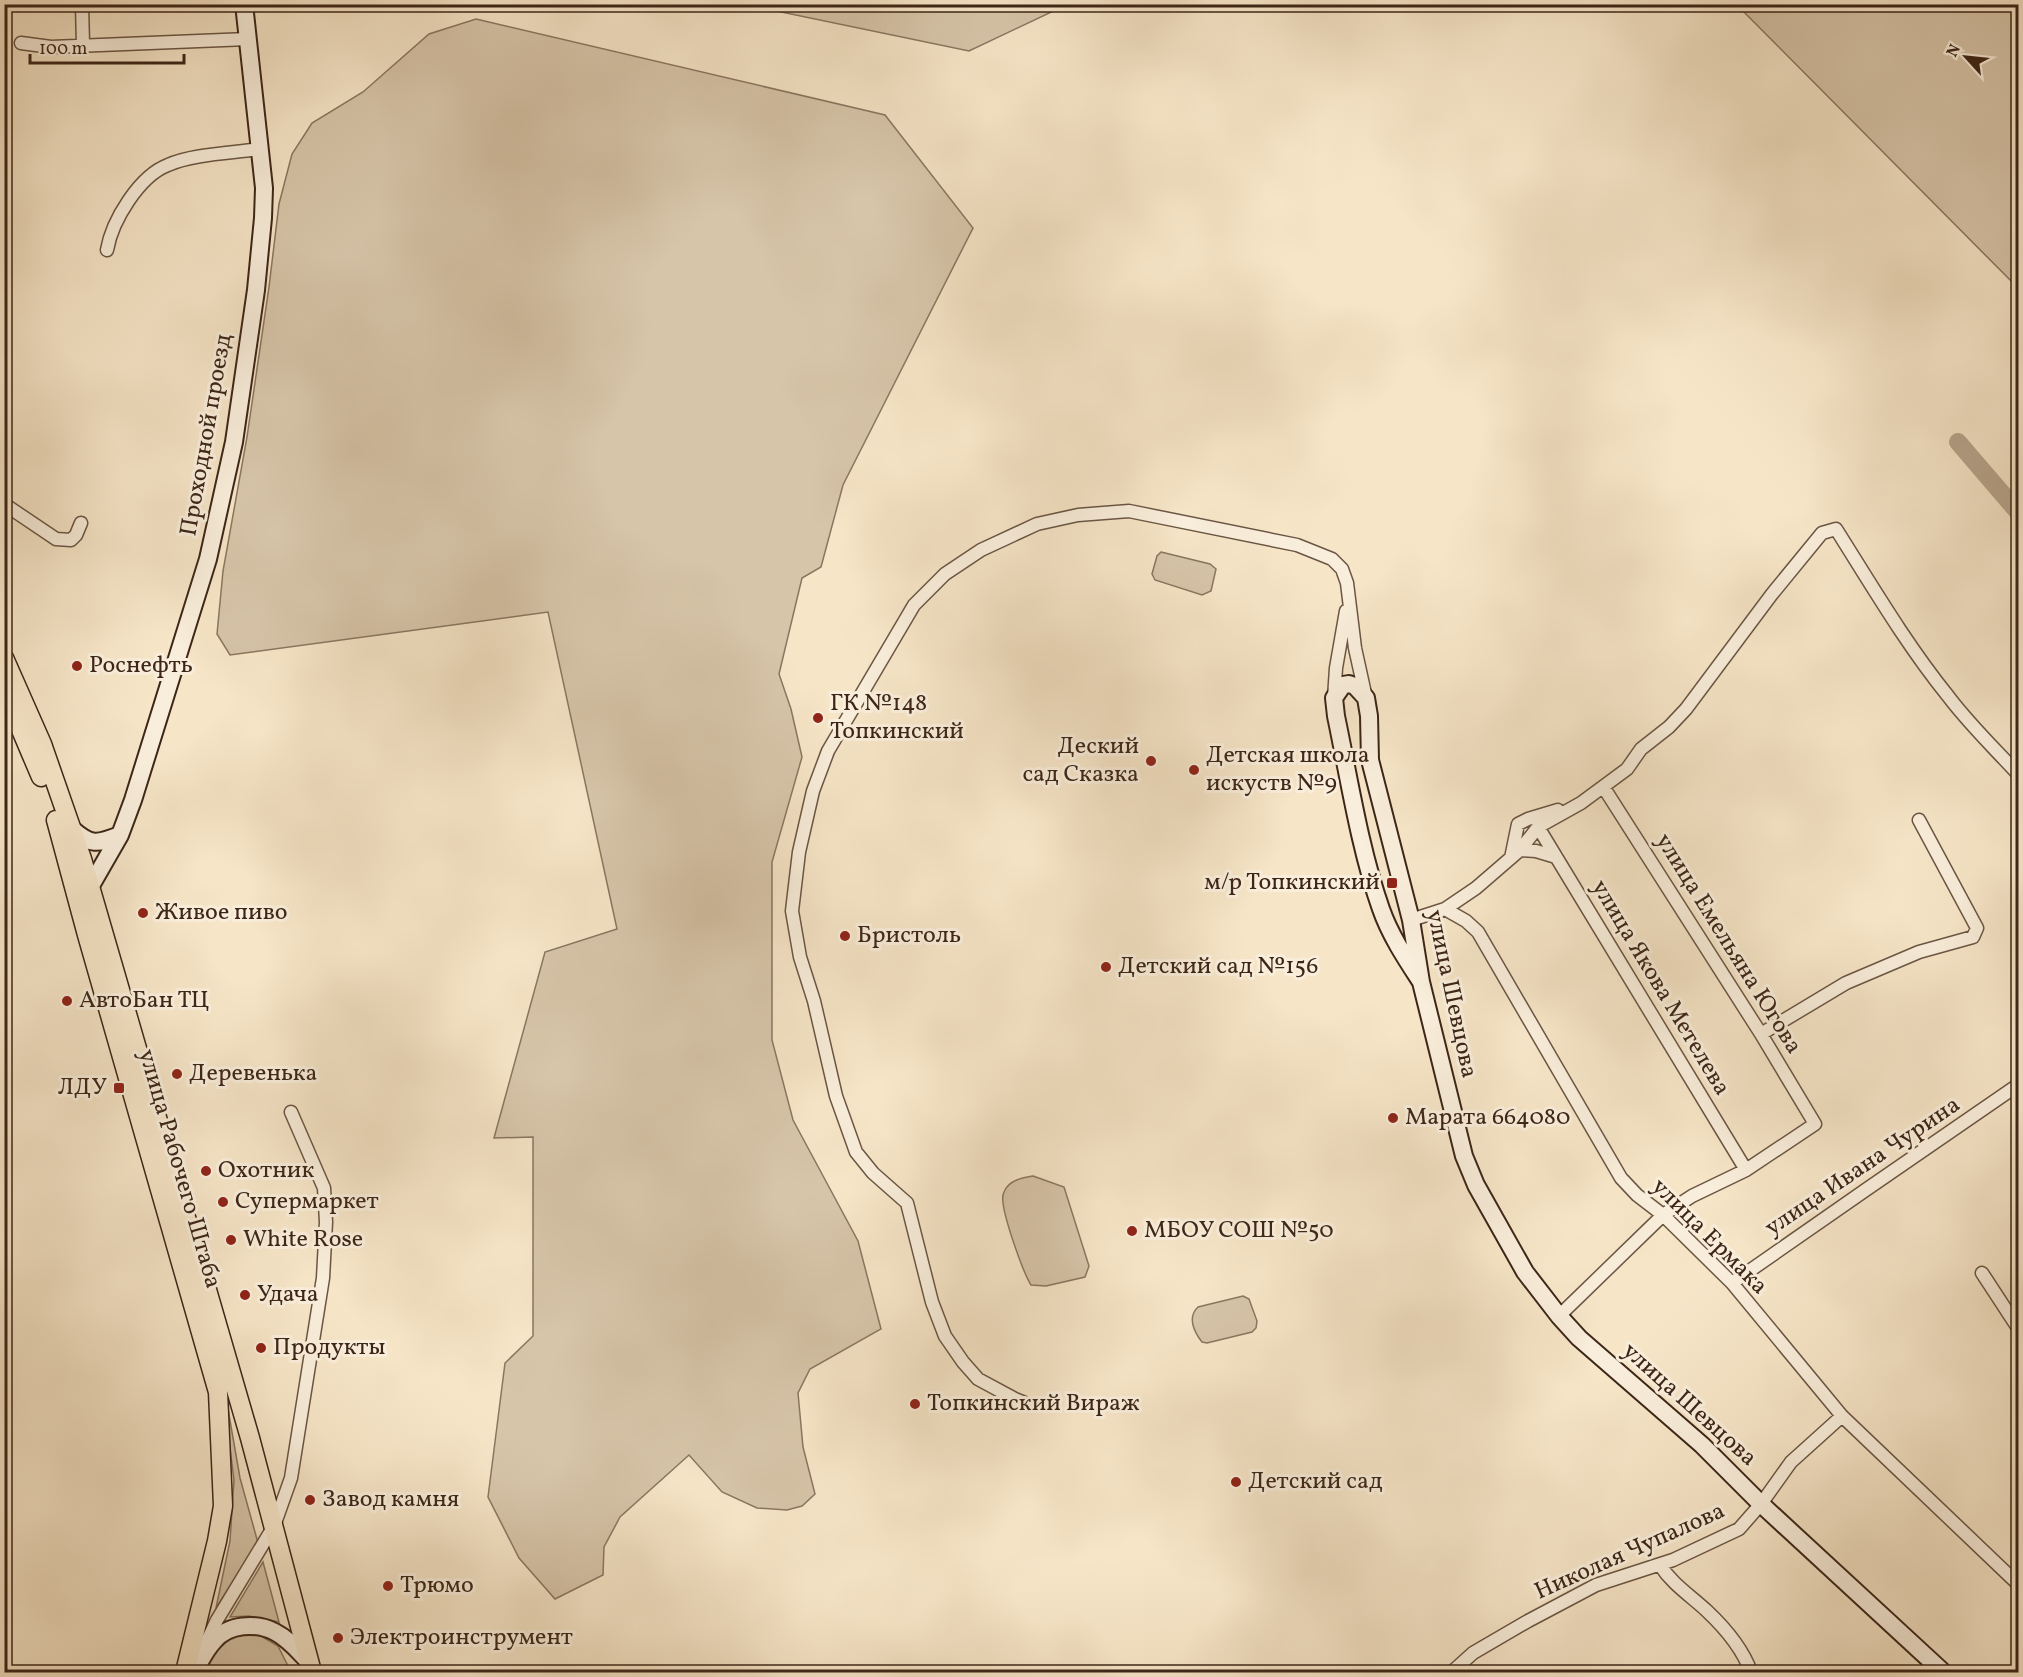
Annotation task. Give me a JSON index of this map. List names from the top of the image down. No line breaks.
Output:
{"streets":{"main road":["Проходной проезд","улица Шевцова","улица Рабочего Штаба"],"street":["улица Емельяна Югова","улица Якова Метелева","улица Ивана Чурина","улица Ермака","Николая Чупалова"]},"crossings":[["Проходной проезд","улица Рабочего Штаба"],["улица Емельяна Югова","улица Якова Метелева"],["улица Шевцова","Николая Чупалова"],["улица Ивана Чурина","улица Ермака"],["улица Ермака","Николая Чупалова"]],"places":{"other":["Роснефть","ГК №148 Топкинский","Деский сад Сказка","Детская школа искуств №9","Живое пиво","Бристоль","Детский сад №156","АвтоБан ТЦ","Деревенька","Марата 664080","Охотник","Супермаркет","МБОУ СОШ №50","White Rose","Удача","Продукты","Топкинский Вираж","Детский сад","Завод камня","Трюмо","Электроинструмент"],"transit":["м/р Топкинский","ЛДУ"]},"scale_bar":"100 m","north":"top left"}
